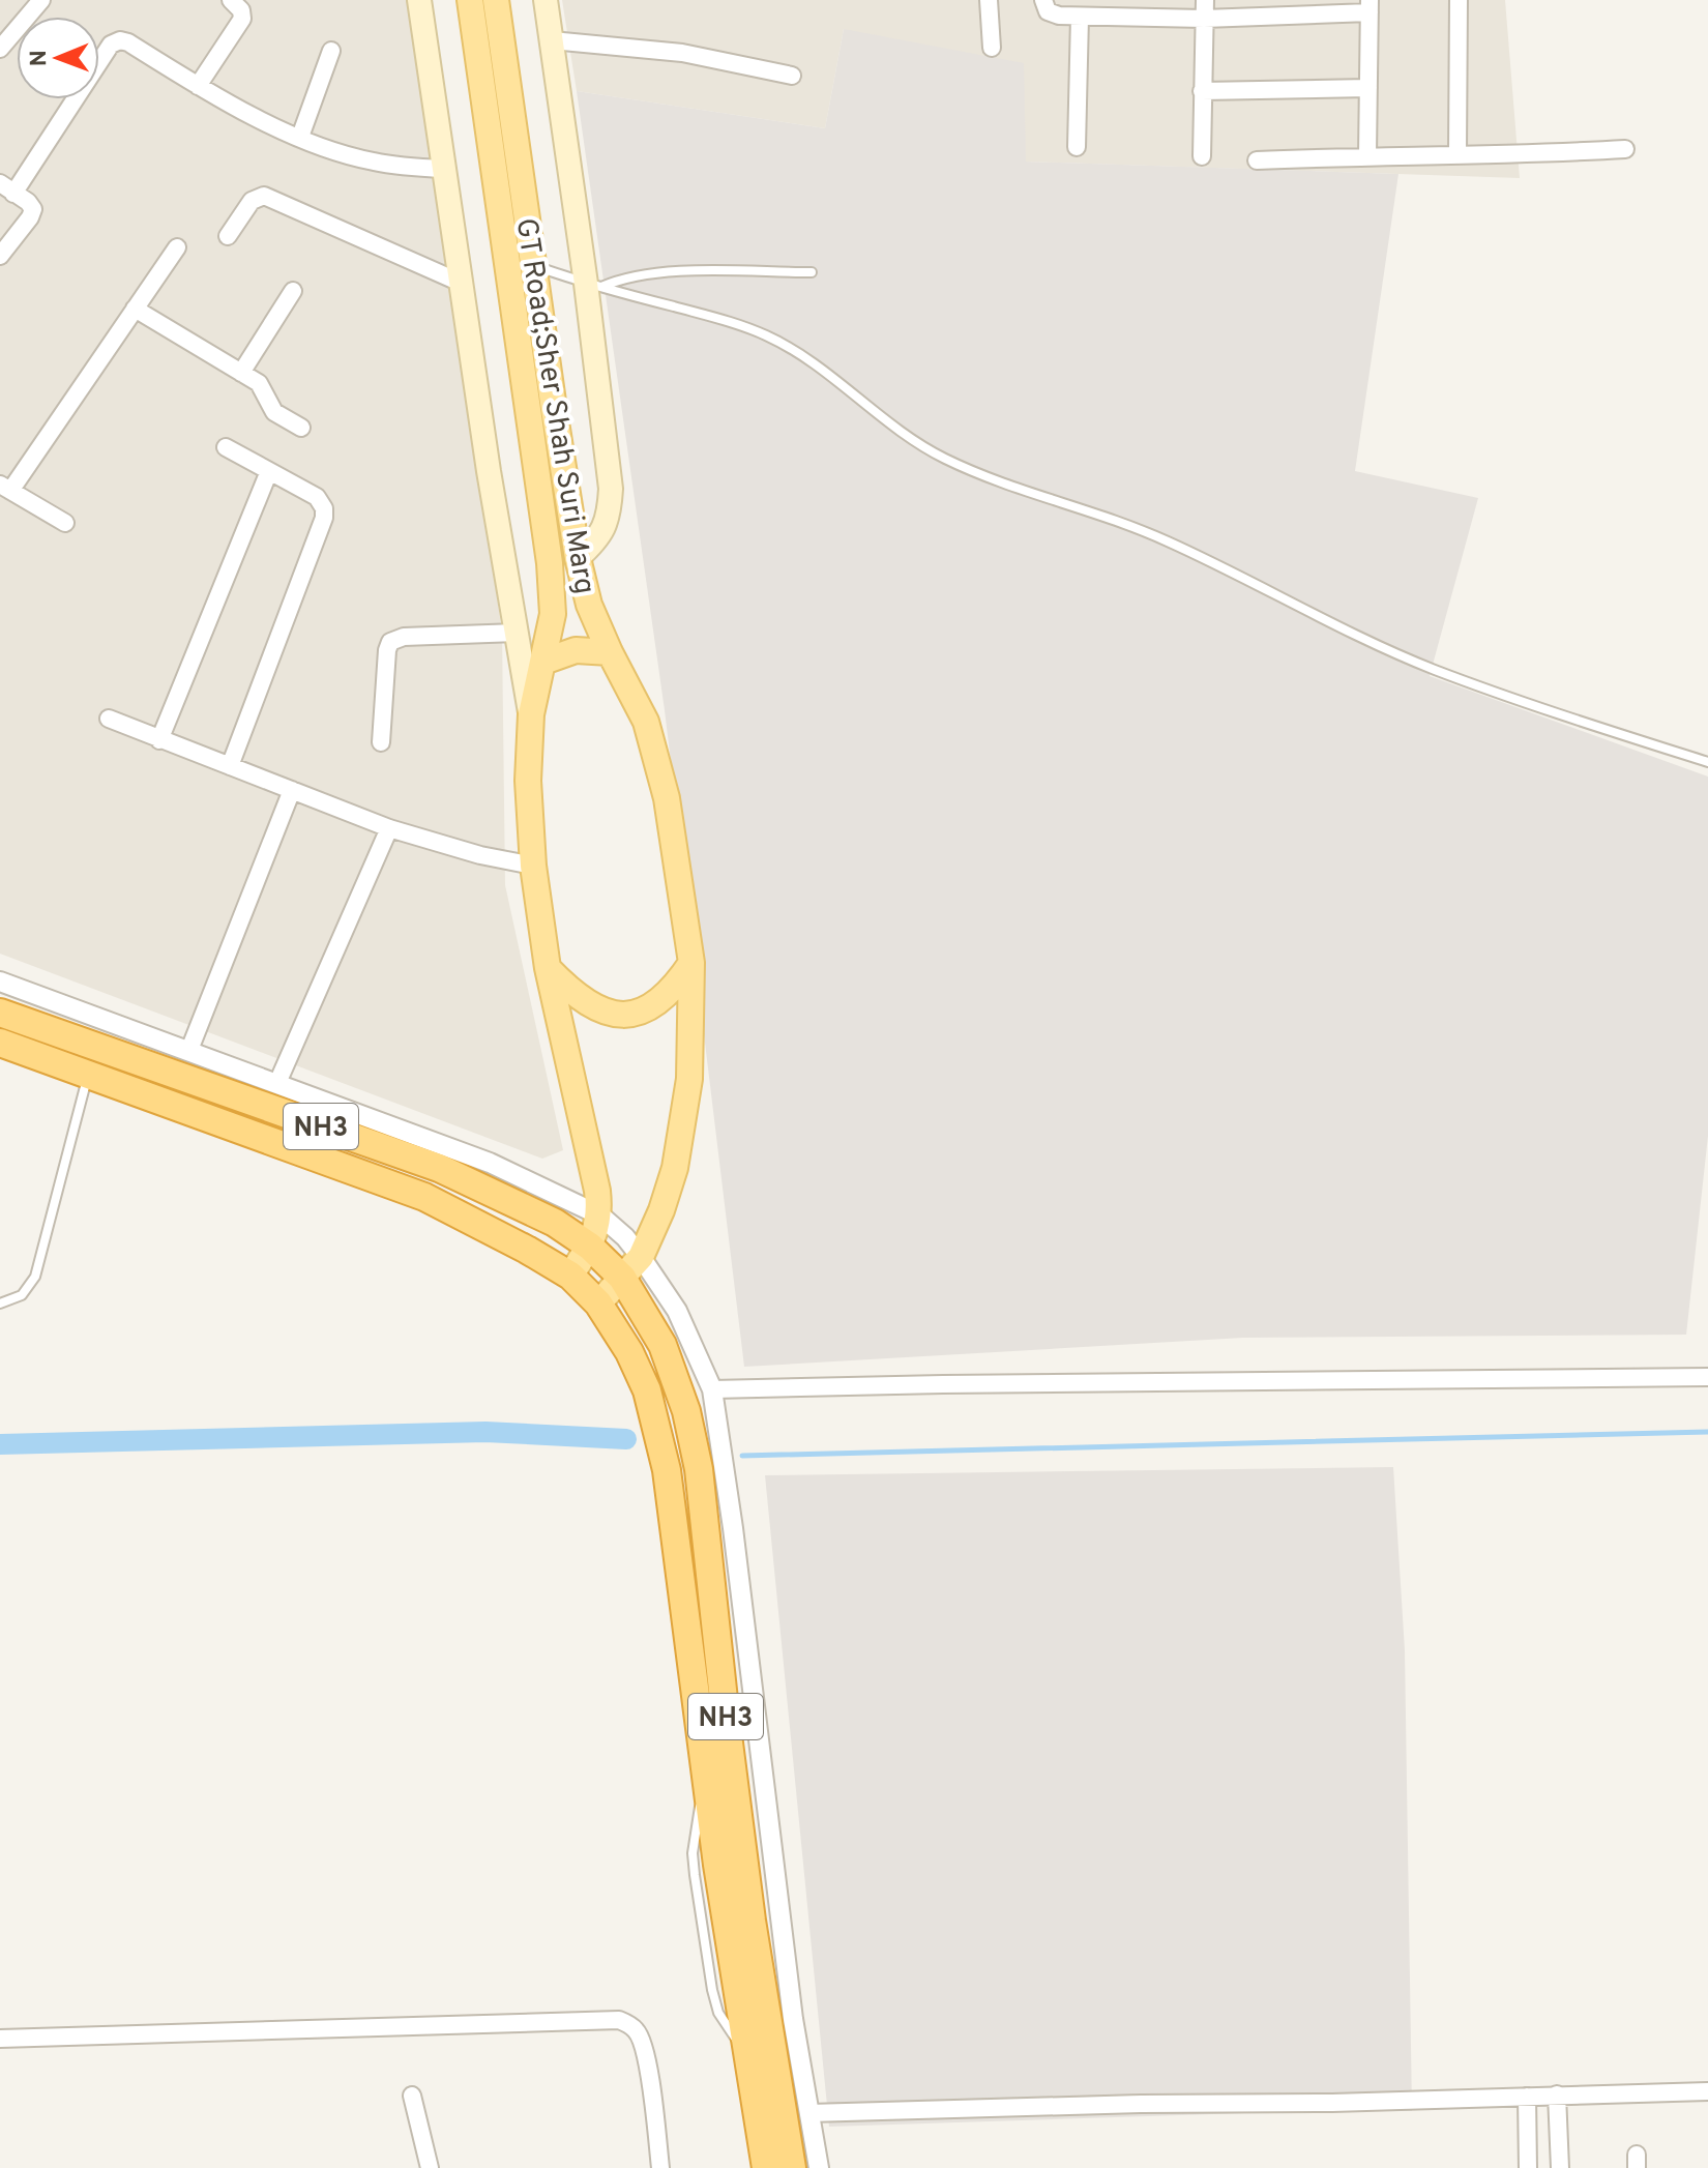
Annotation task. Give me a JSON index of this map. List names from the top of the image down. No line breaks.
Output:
{"streets":{"highway":["NH3"],"main road":["GT Road;Sher Shah Suri Marg"]},"crossings":[["GT Road;Sher Shah Suri Marg","NH3"]],"north":"left"}
